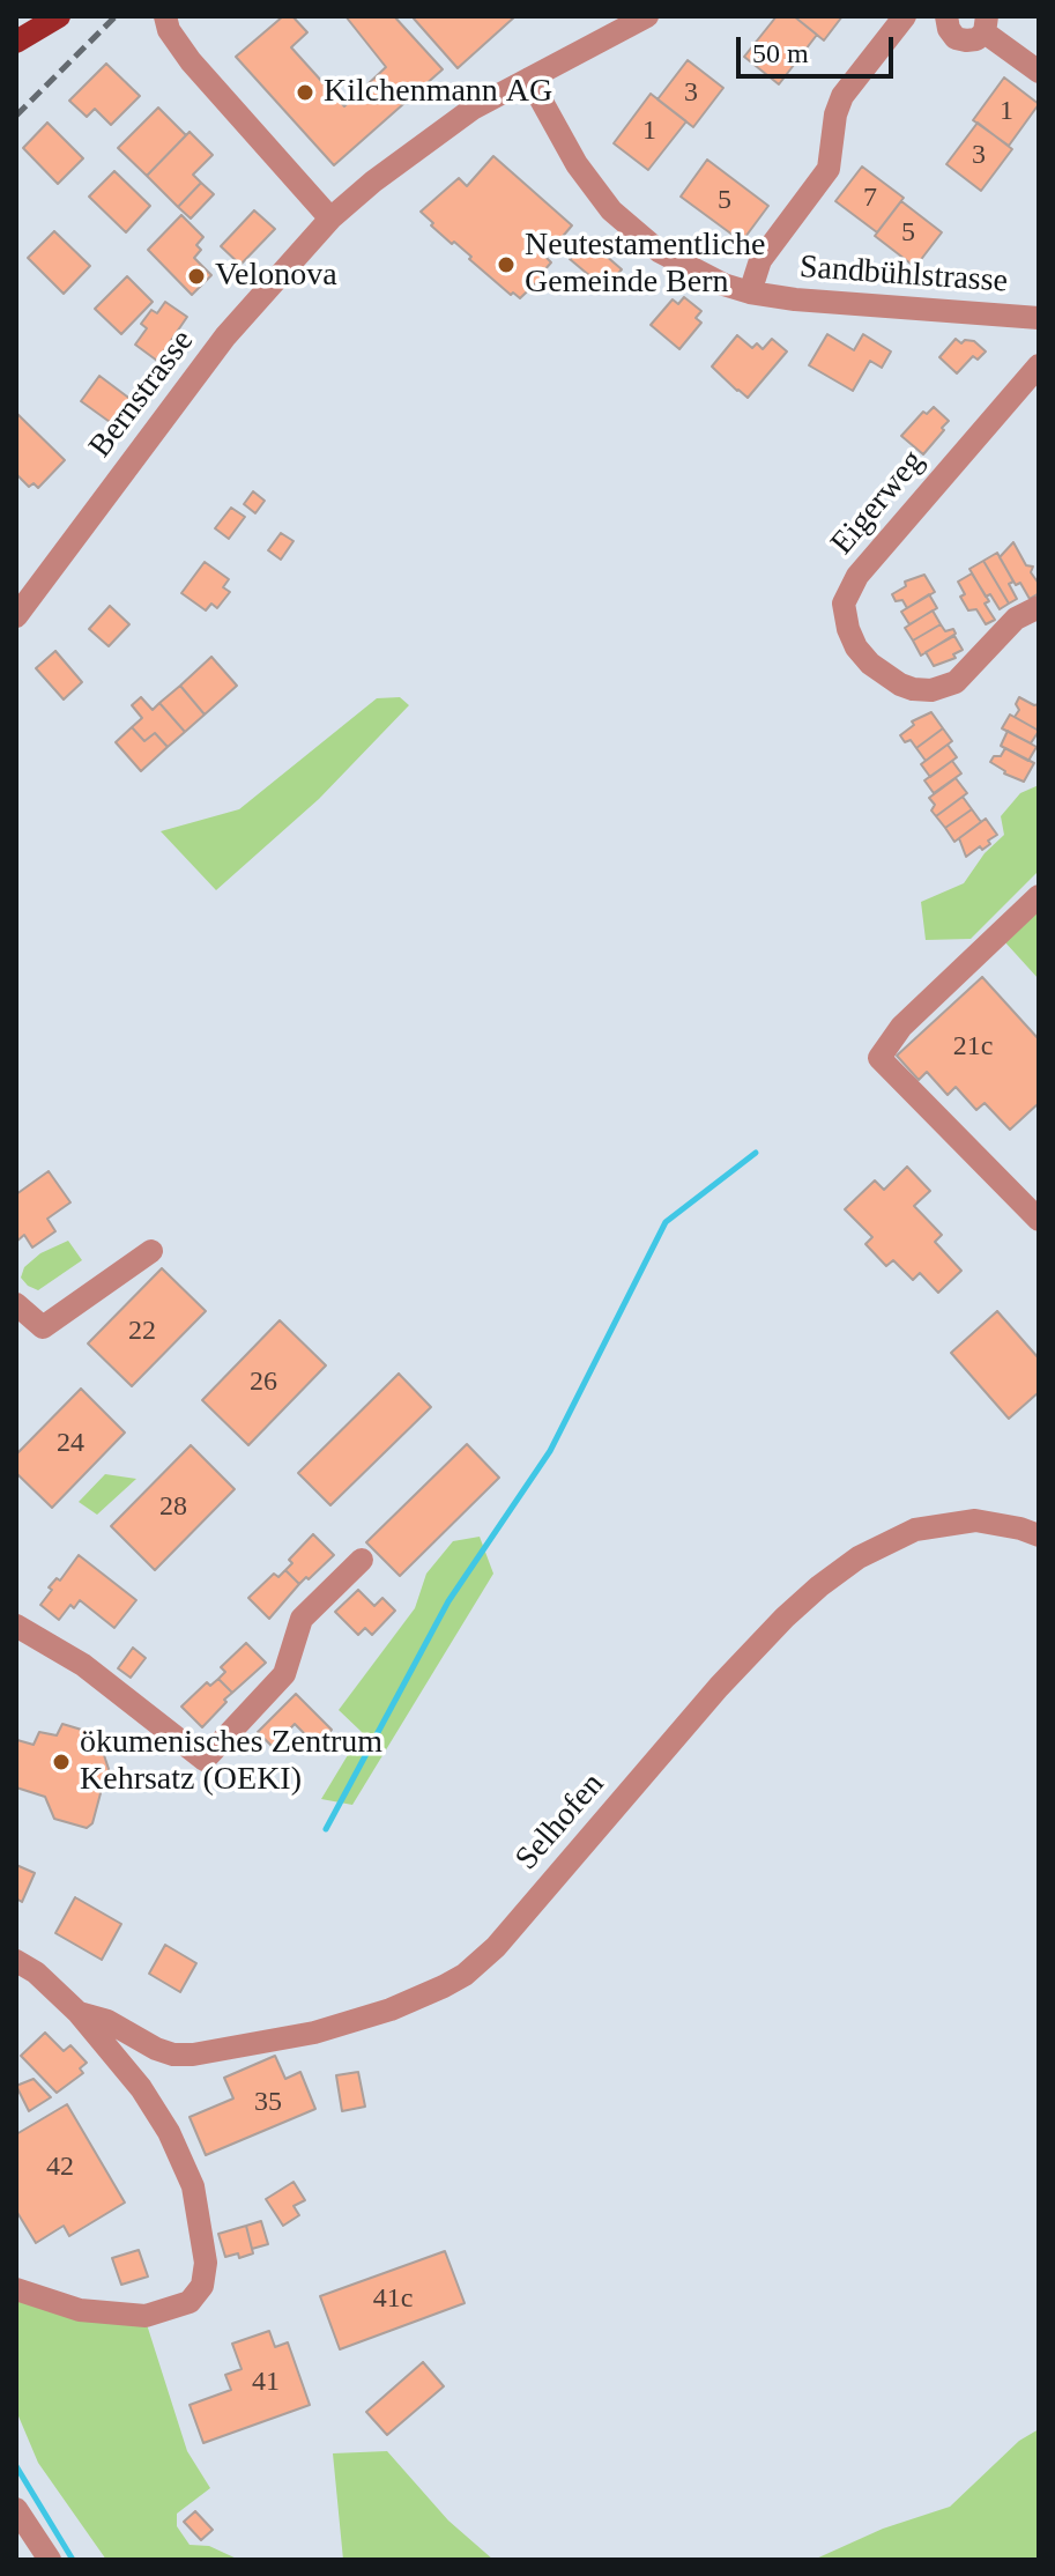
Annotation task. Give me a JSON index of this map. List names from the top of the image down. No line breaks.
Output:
{"streets":{"street":["Sandbühlstrasse","Bernstrasse","Eigerweg","Selhofen"]},"crossings":[["Sandbühlstrasse","Bernstrasse"]],"places":["Kilchenmann AG","Neutestamentliche Gemeinde Bern","Velonova","ökumenisches Zentrum Kehrsatz (OEKI)"],"house_numbers":["3","1","1","3","7","5","5","21c","22","26","24","28","35","42","41c","41"],"scale_bar":"50 m"}
